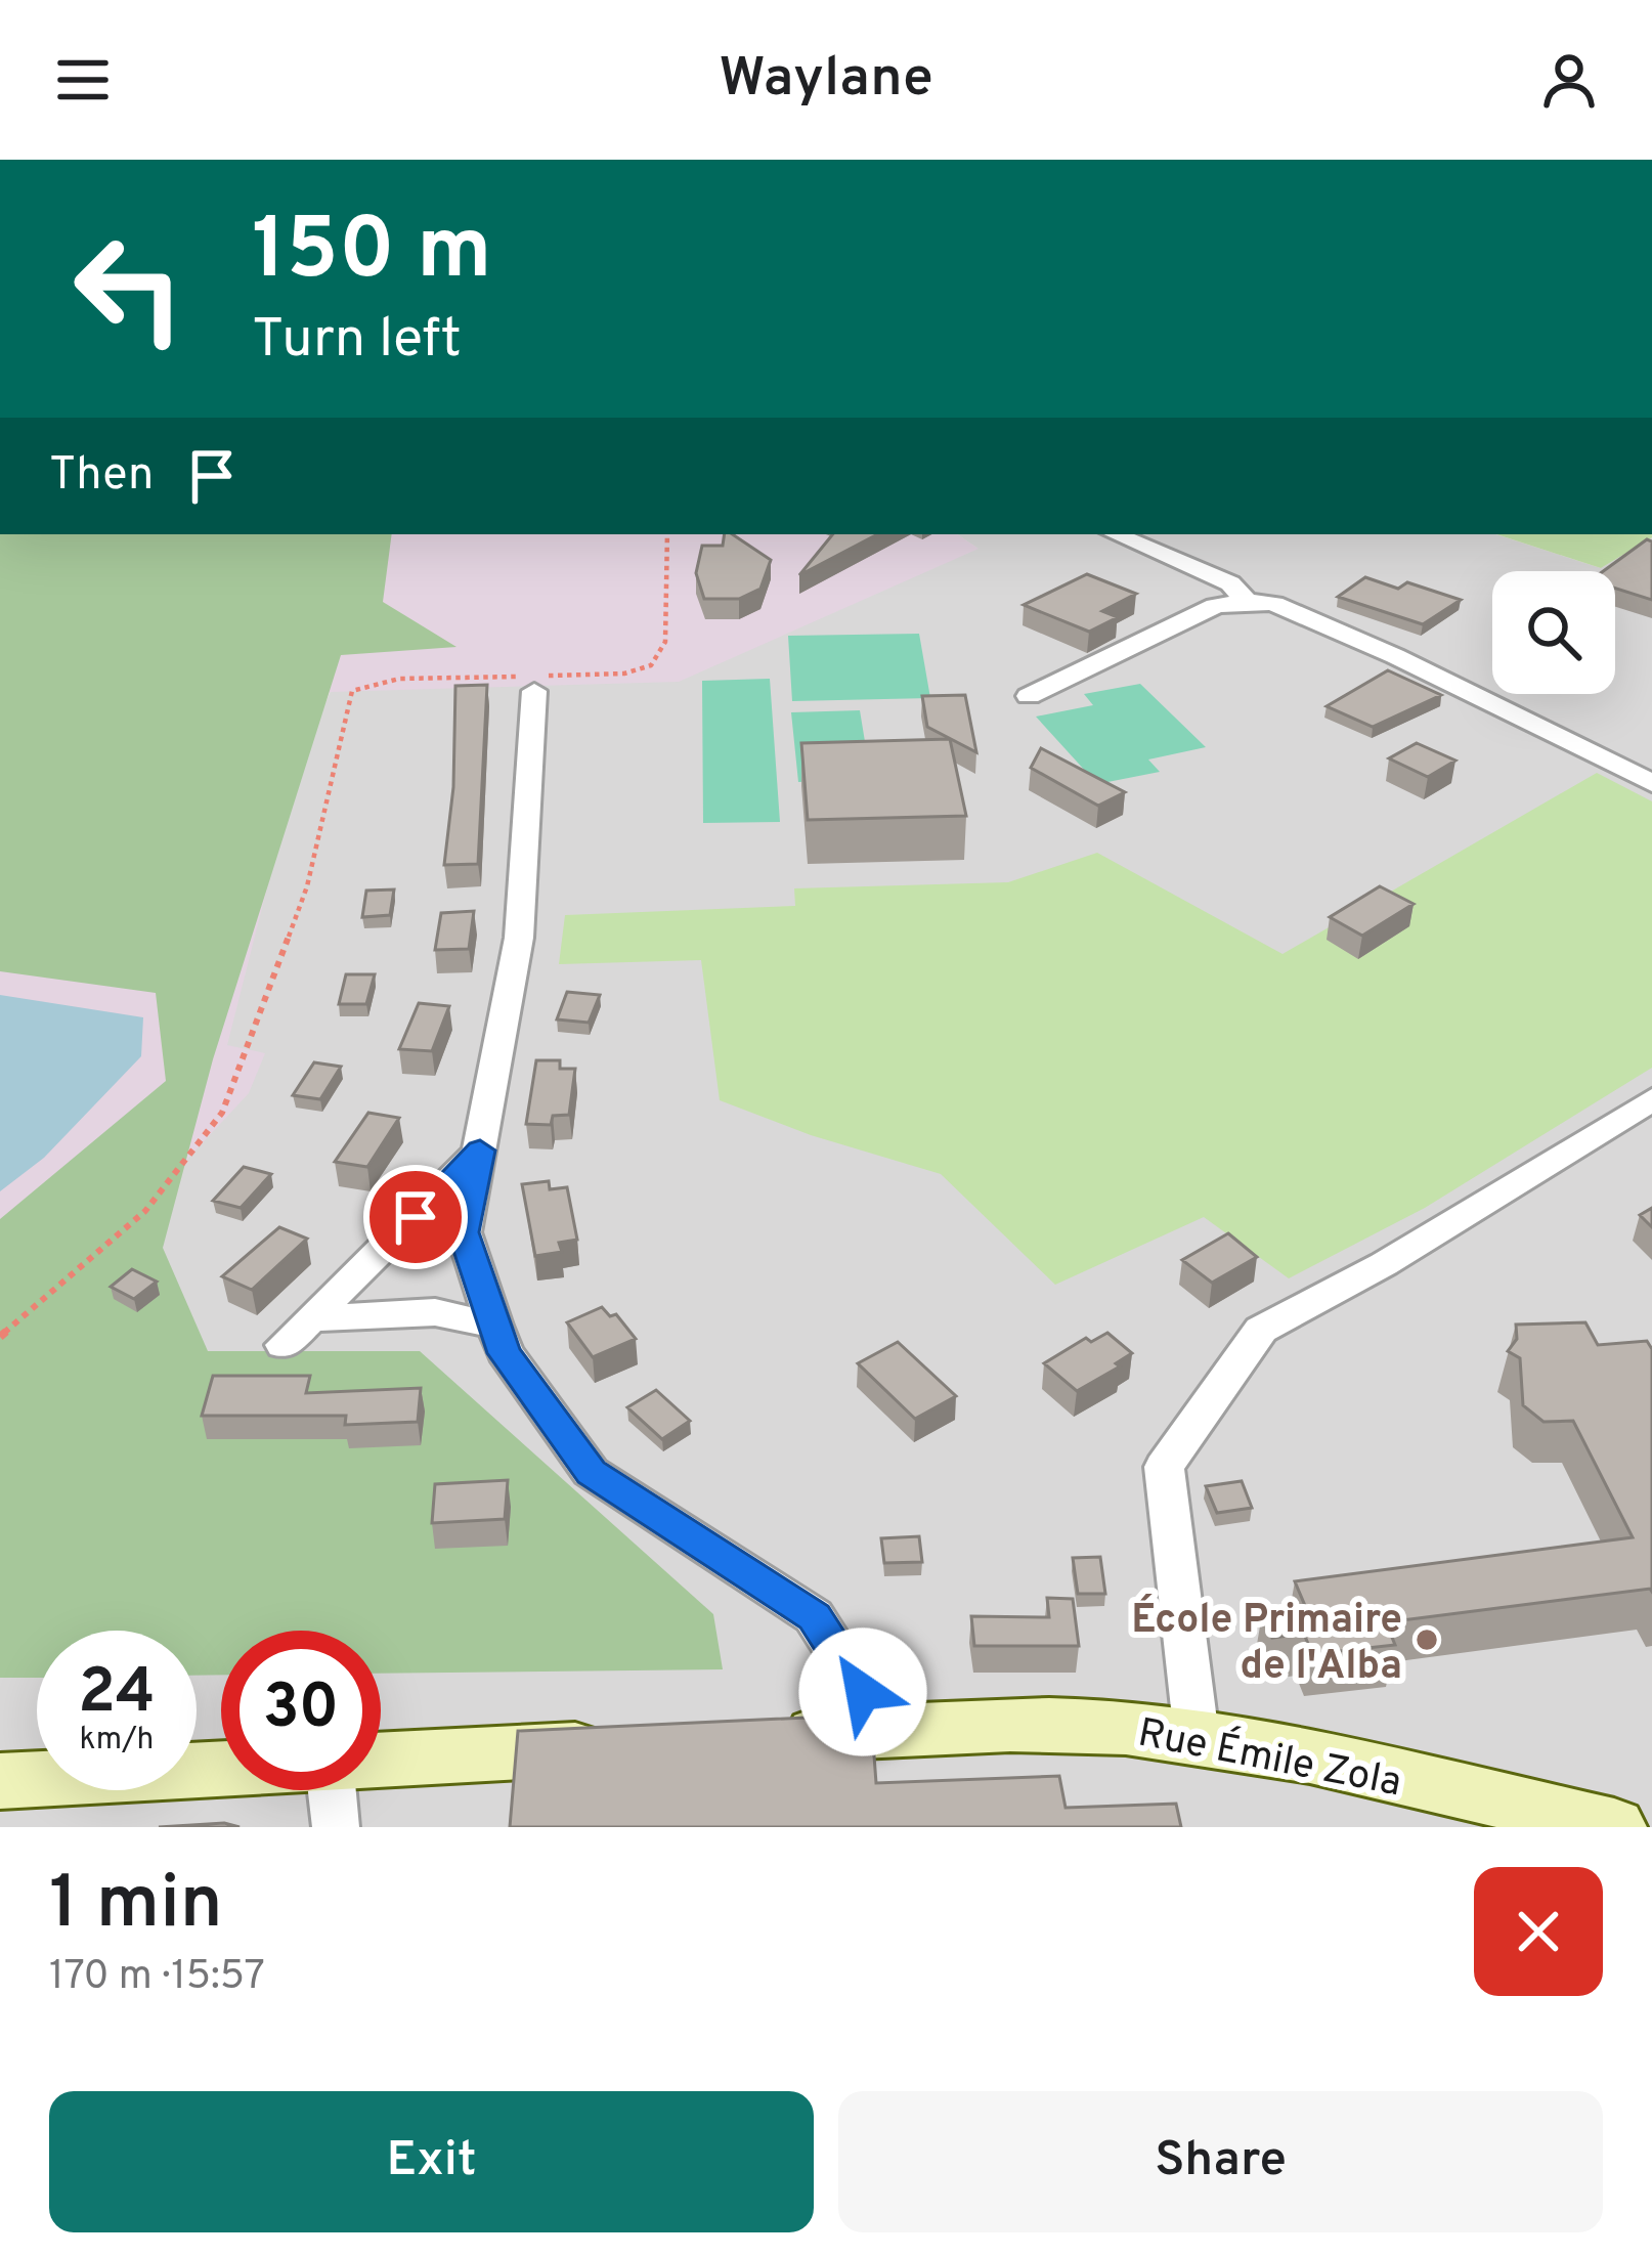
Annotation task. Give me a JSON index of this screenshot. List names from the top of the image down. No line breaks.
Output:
{"streets":{"main road":["Rue Émile Zola"]},"places":["École Primaire de l'Alba"],"page":{"header":"Waylane","turn":["150 m","Turn left"],"then":"Then","speed":"24 km/h","limit":"30","heading":["1 min","170 m · 15:57"],"buttons":["Exit","Share"]}}
